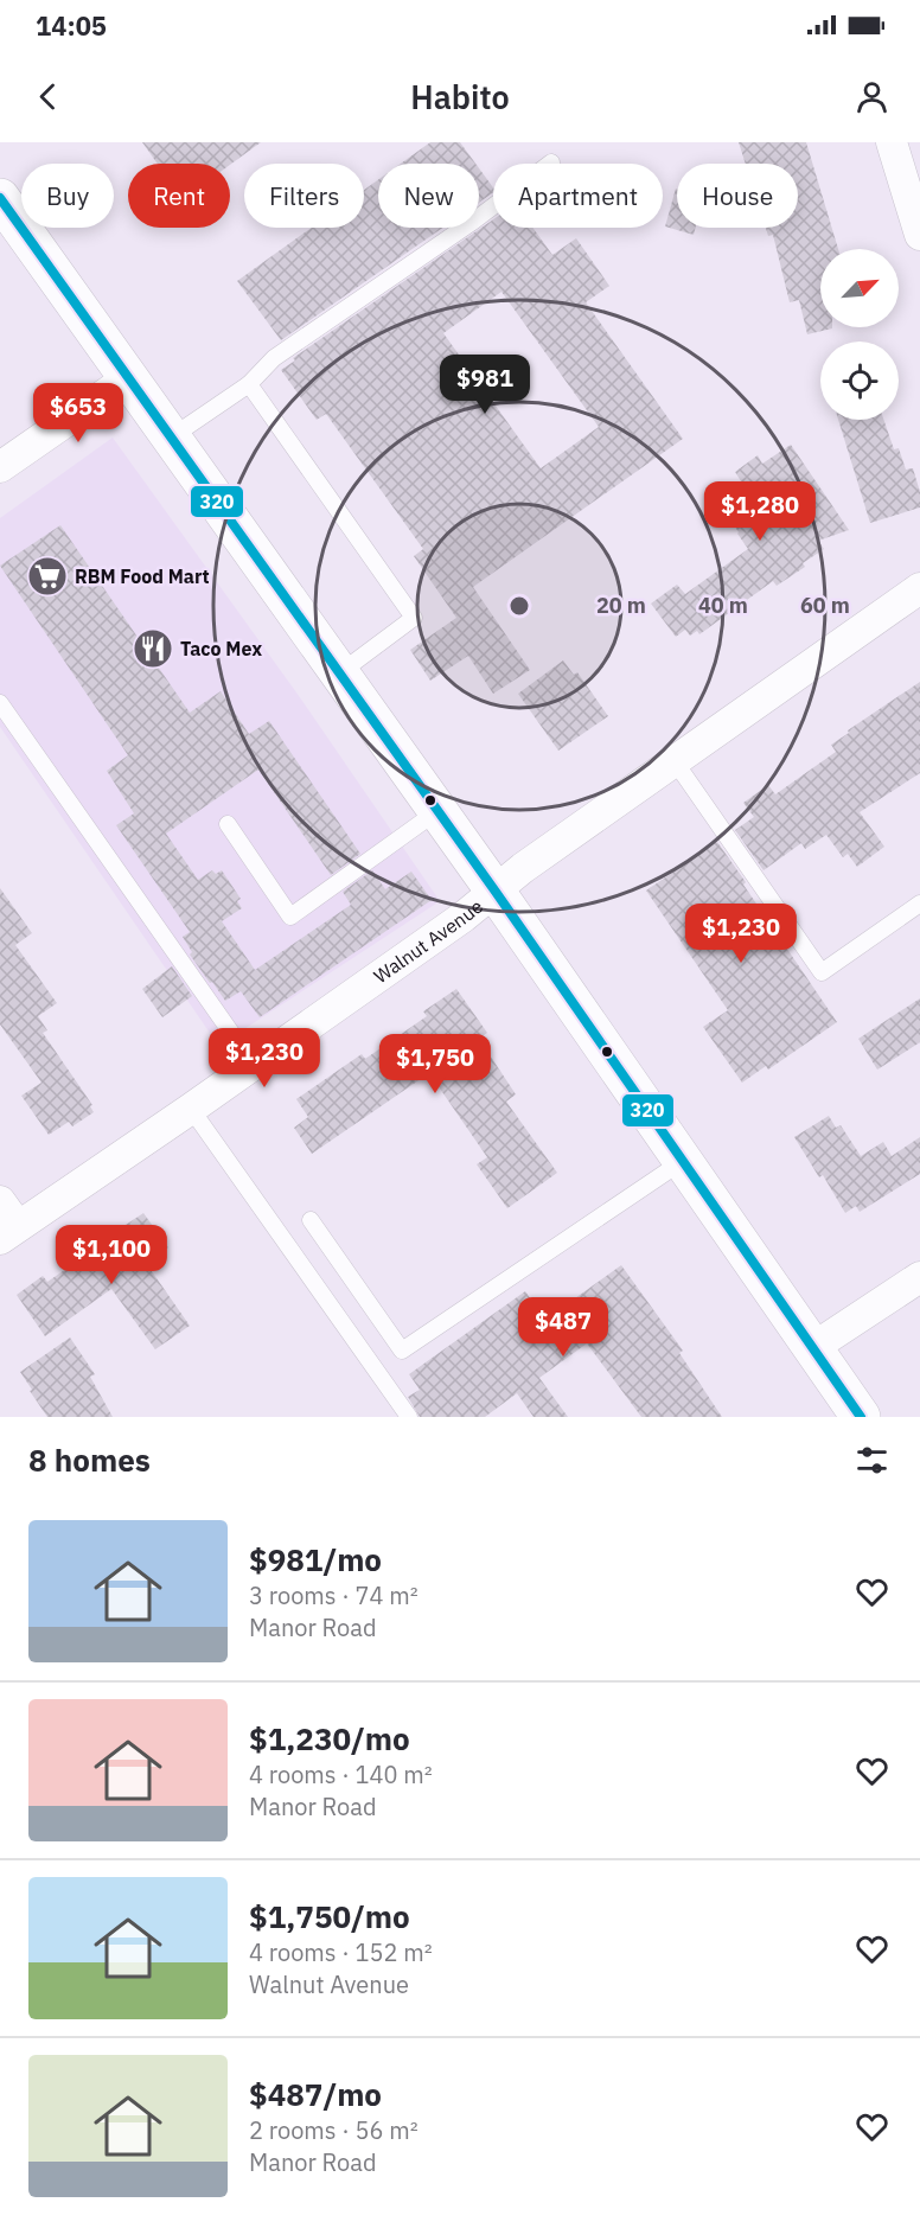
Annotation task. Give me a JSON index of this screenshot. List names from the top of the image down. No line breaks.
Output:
{"streets":{"street":["Walnut Avenue"]},"places":{"supermarket":["RBM Food Mart"],"restaurant":["Taco Mex"]},"lines":["transit line 320"],"north":"top right","page":{"status":"14:05","header":"Habito","chip":["Buy","Rent","Filters","New","Apartment","House"],"price":["$981","$653","$1,280","$1,230","$1,230","$1,750","$1,100","$487"],"heading":"8 homes","list":[{"name":"$981/mo","note":"3 rooms · 74 m² · Manor Road"},{"name":"$1,230/mo","note":"4 rooms · 140 m² · Manor Road"},{"name":"$1,750/mo","note":"4 rooms · 152 m² · Walnut Avenue"},{"name":"$487/mo","note":"2 rooms · 56 m² · Manor Road"}]},"rings":["20 m","40 m","60 m"]}
